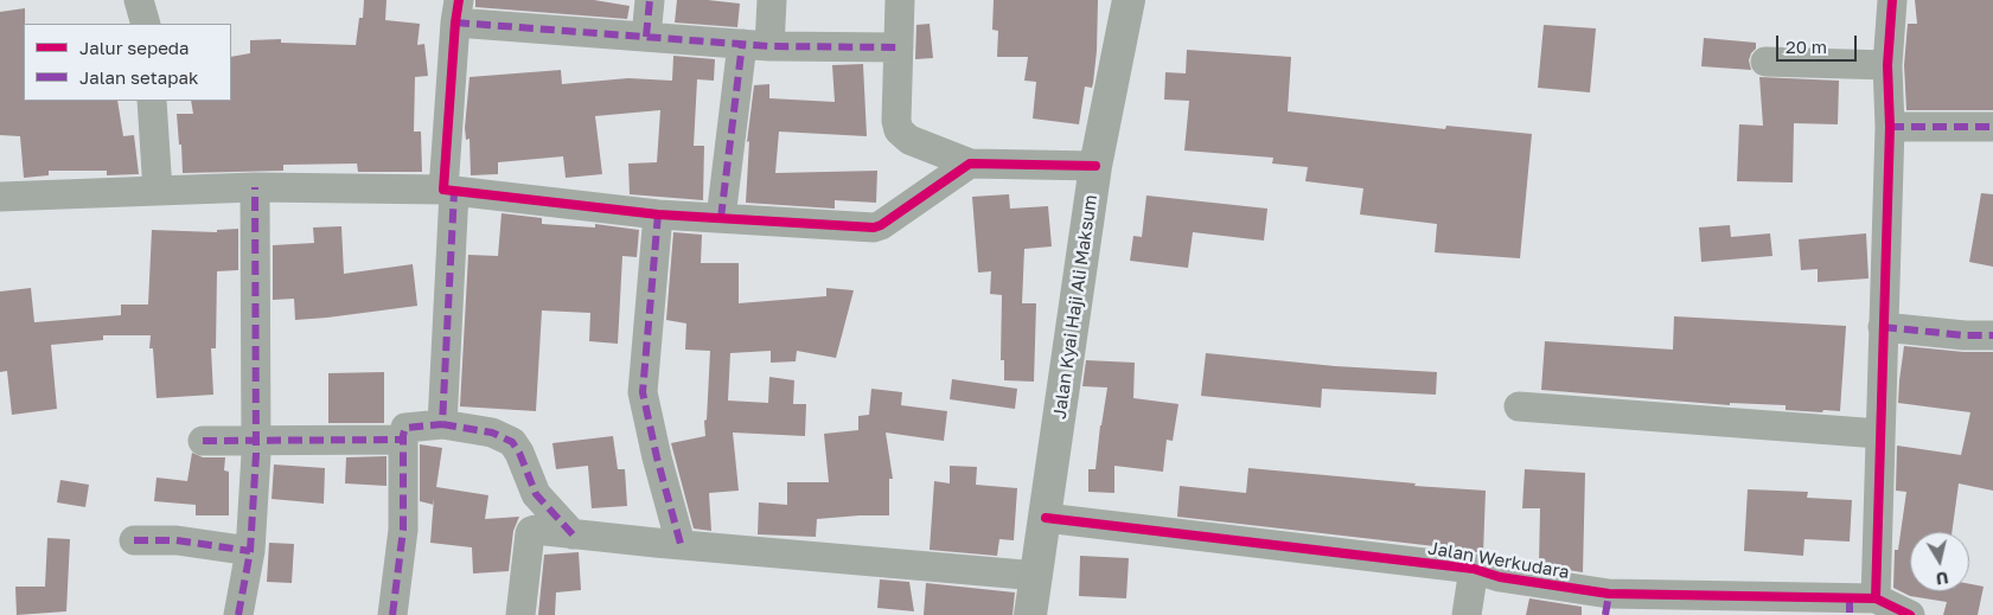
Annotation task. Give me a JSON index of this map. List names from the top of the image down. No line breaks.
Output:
{"streets":{"street":["Jalan Kyai Haji Ali Maksum","Jalan Werkudara"]},"crossings":[["Jalan Kyai Haji Ali Maksum","Jalan Werkudara"]],"legend":["Jalur sepeda","Jalan setapak"],"scale_bar":"20 m","north":"bottom"}
